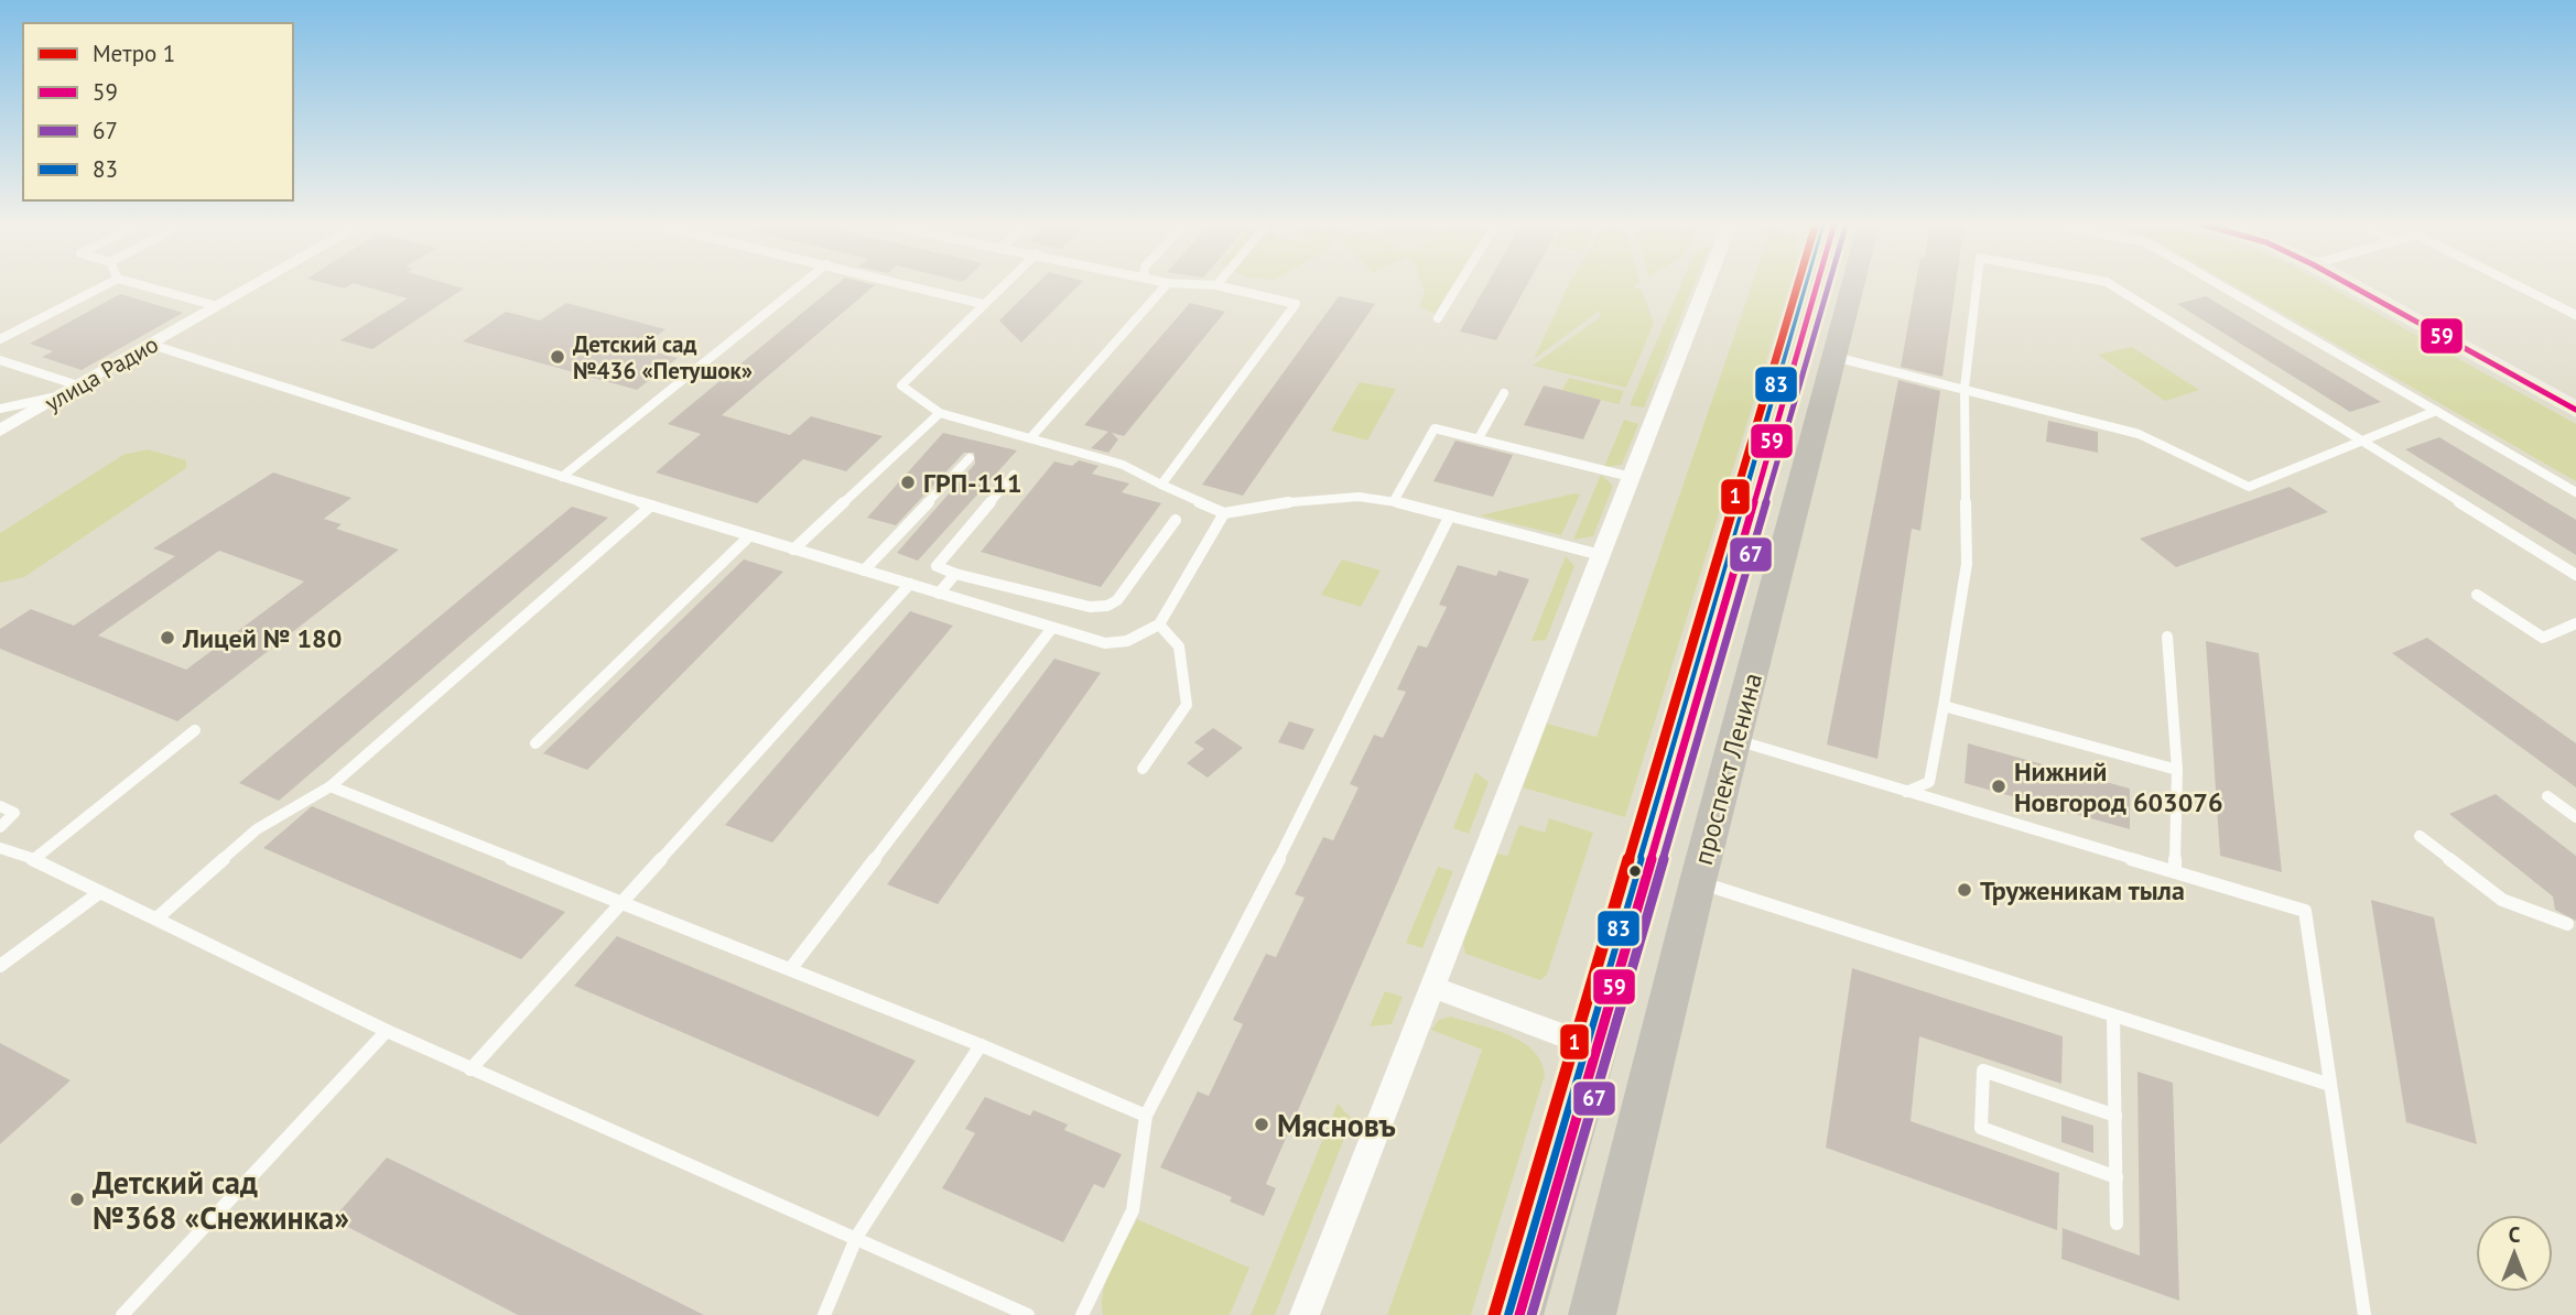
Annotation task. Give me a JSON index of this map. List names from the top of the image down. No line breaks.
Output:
{"streets":{"main road":["проспект Ленина"],"street":["улица Радио"]},"places":["Детский сад №436 «Петушок»","ГРП-111","Лицей № 180","Нижний Новгород 603076","Труженикам тыла","Мясновъ","Детский сад №368 «Снежинка»"],"lines":["metro line 1","transit line 59","transit line 67","transit line 83"],"legend":["Метро 1","59","67","83"],"north":"top"}
